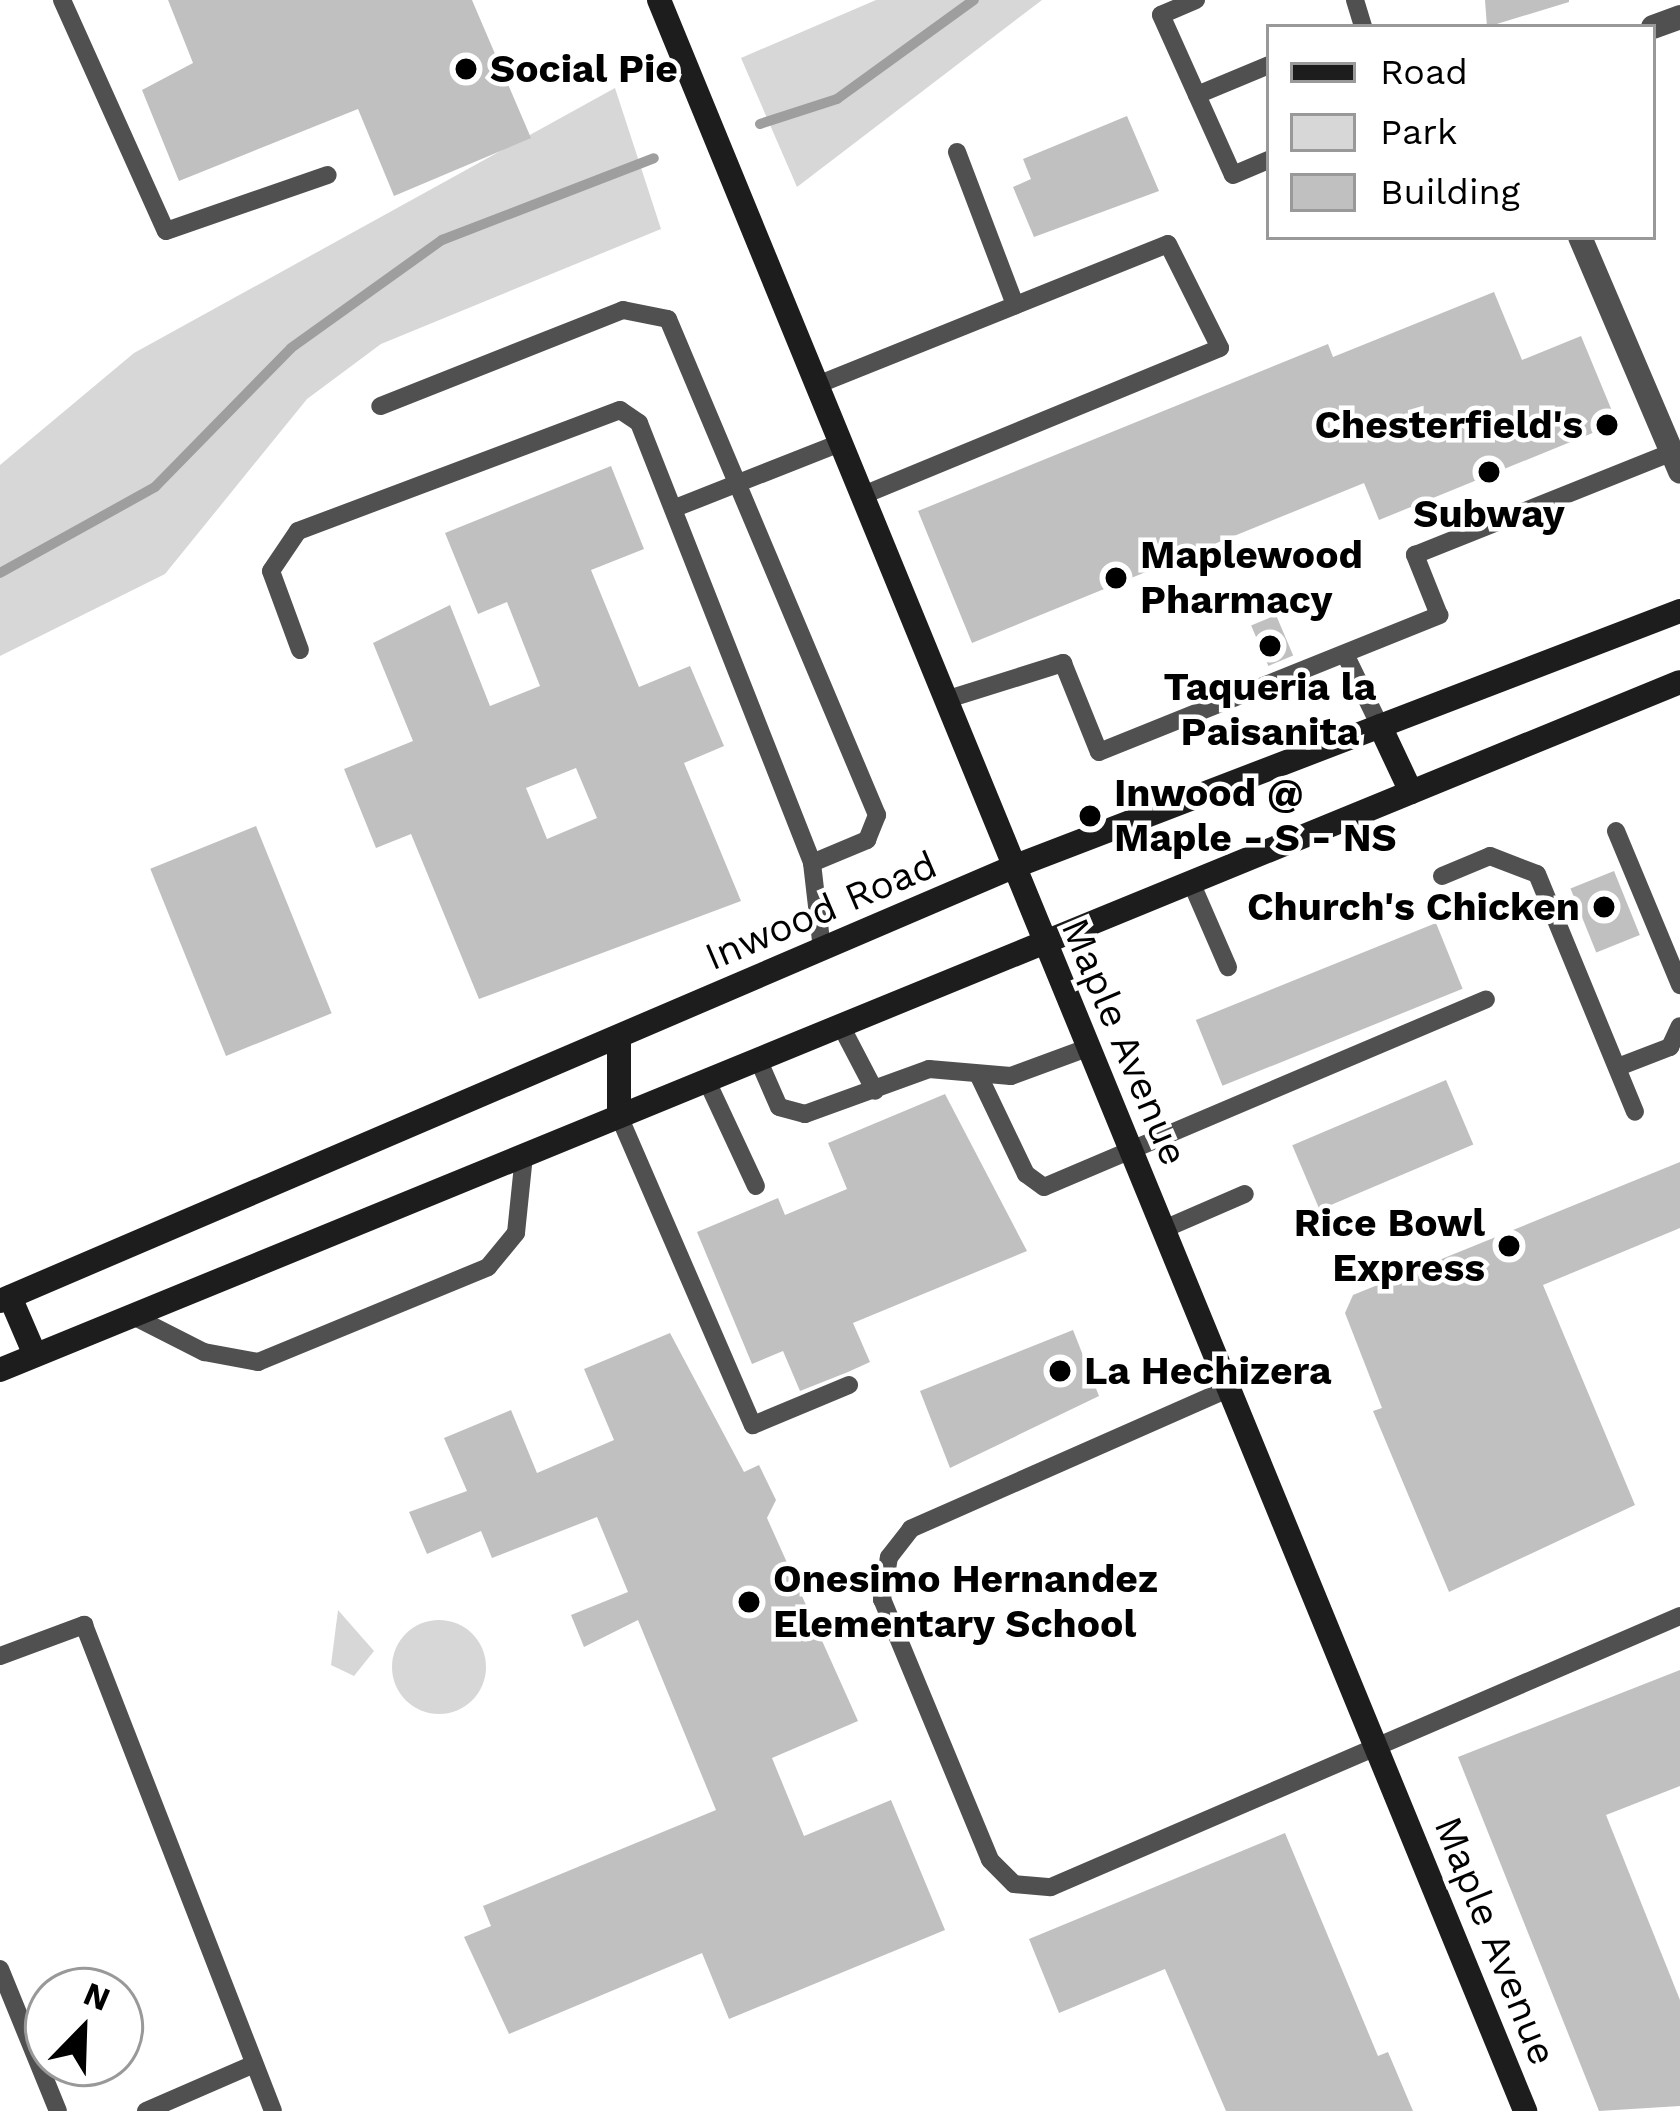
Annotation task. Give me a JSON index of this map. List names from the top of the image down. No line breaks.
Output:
{"streets":{"main road":["Inwood Road","Maple Avenue"]},"crossings":[["Inwood Road","Maple Avenue"]],"places":["Social Pie","Chesterfield's","Subway","Maplewood Pharmacy","Taqueria la Paisanita","Inwood @ Maple - S - NS","Church's Chicken","Rice Bowl Express","La Hechizera","Onesimo Hernandez Elementary School"],"legend":["Road","Park","Building"],"north":"top right"}
